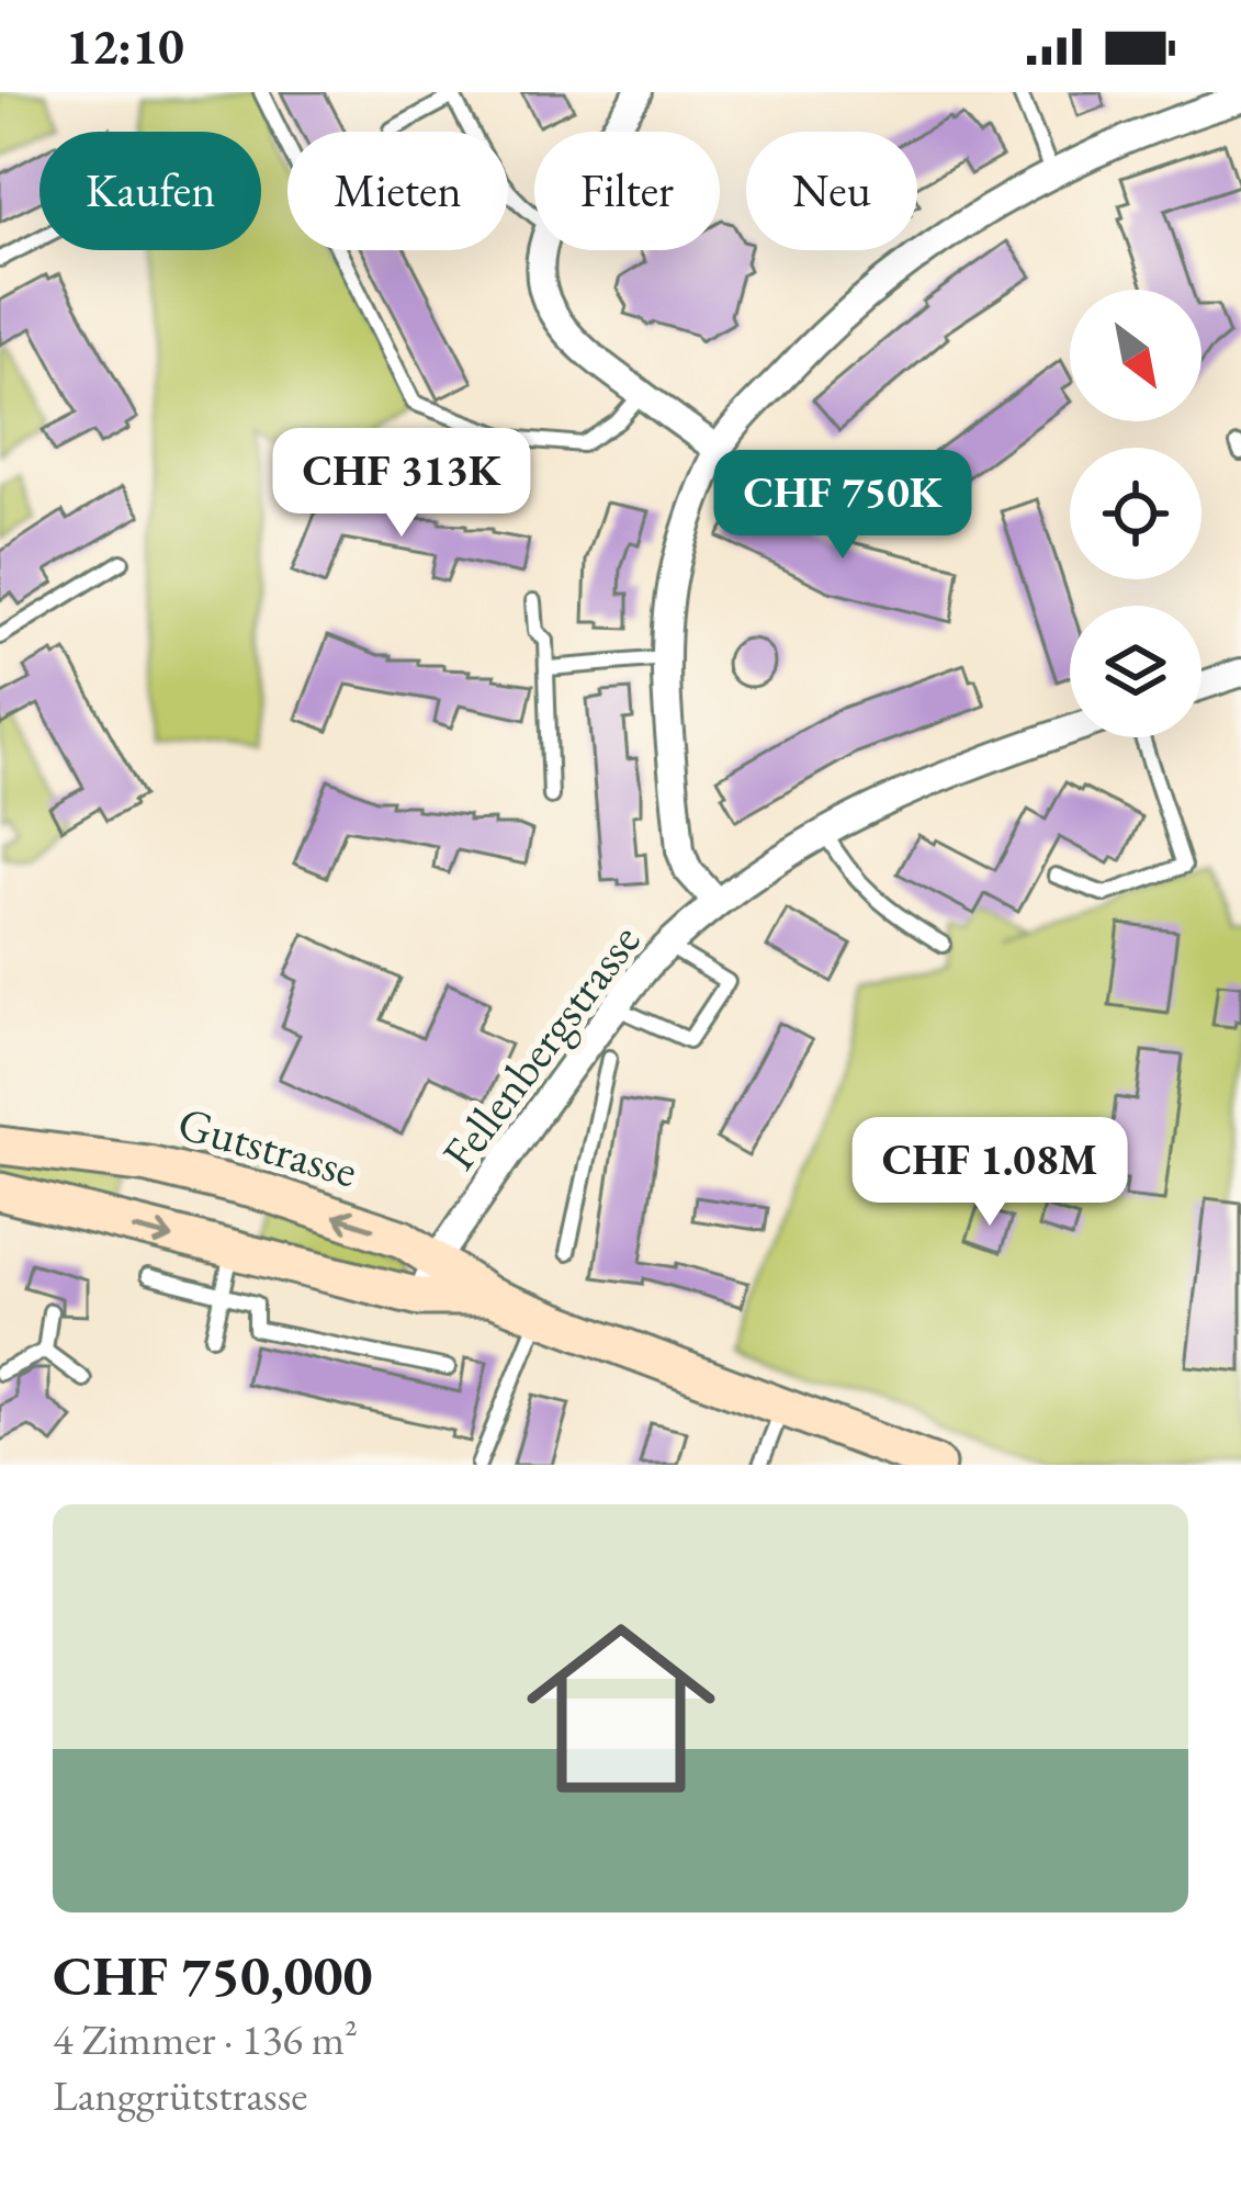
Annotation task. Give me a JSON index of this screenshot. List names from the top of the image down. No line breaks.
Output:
{"streets":{"main road":["Gutstrasse"],"street":["Fellenbergstrasse"]},"crossings":[["Fellenbergstrasse","Gutstrasse"]],"north":"bottom right","page":{"status":"12:10","chip":["Kaufen","Mieten","Filter","Neu"],"price":["CHF 313K","CHF 750K","CHF 1.08M"],"list":[{"name":"CHF 750,000","note":"4 Zimmer · 136 m² · Langgrütstrasse"}]}}
